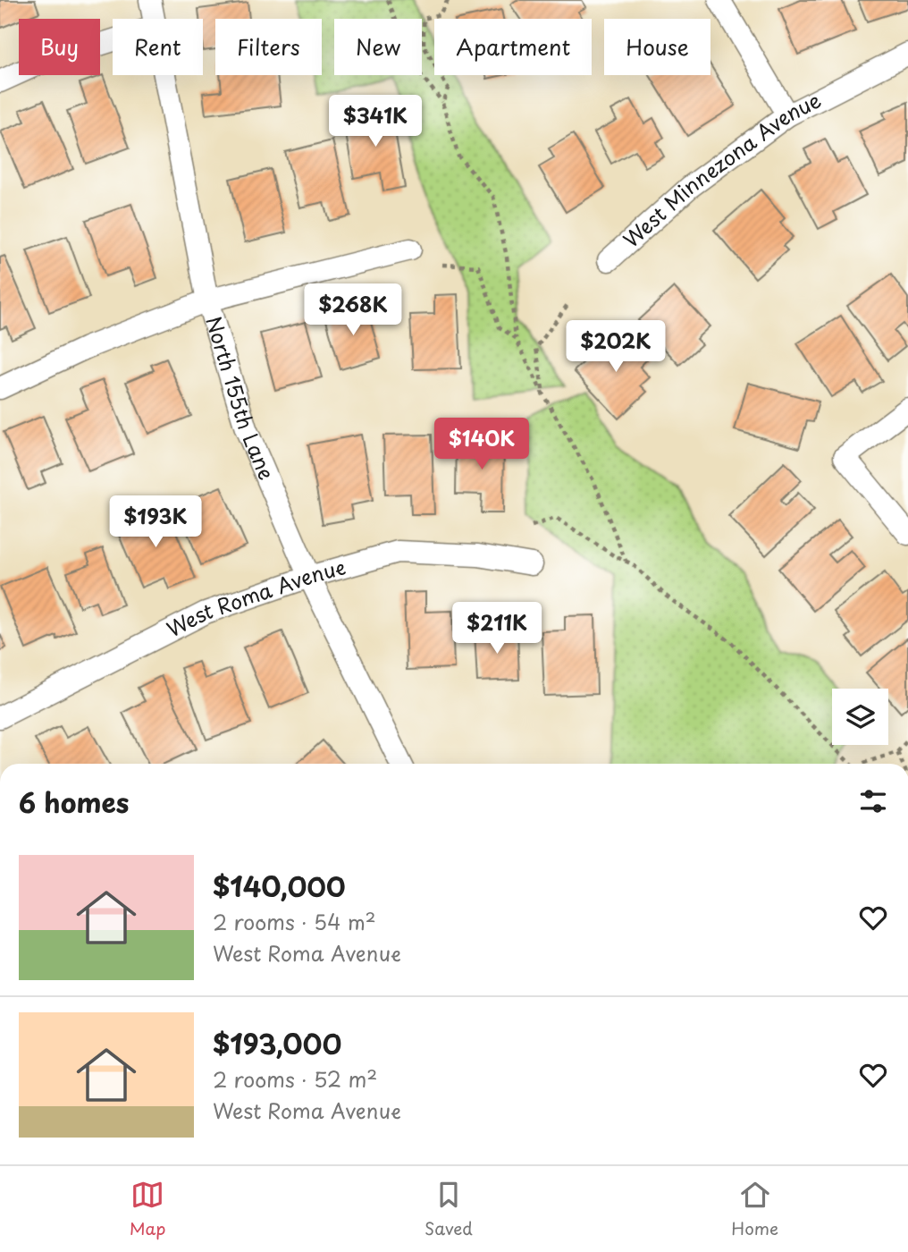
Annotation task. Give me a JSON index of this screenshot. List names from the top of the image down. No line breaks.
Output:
{"streets":{"street":["West Minnezona Avenue","North 155th Lane","West Roma Avenue"]},"crossings":[["North 155th Lane","West Roma Avenue"]],"page":{"chip":["Buy","Rent","Filters","New","Apartment","House"],"price":["$341K","$268K","$202K","$140K","$193K","$211K"],"heading":"6 homes","list":[{"name":"$140,000","note":"2 rooms · 54 m² · West Roma Avenue"},{"name":"$193,000","note":"2 rooms · 52 m² · West Roma Avenue"}],"tabs":["Map","Saved","Home"]}}
